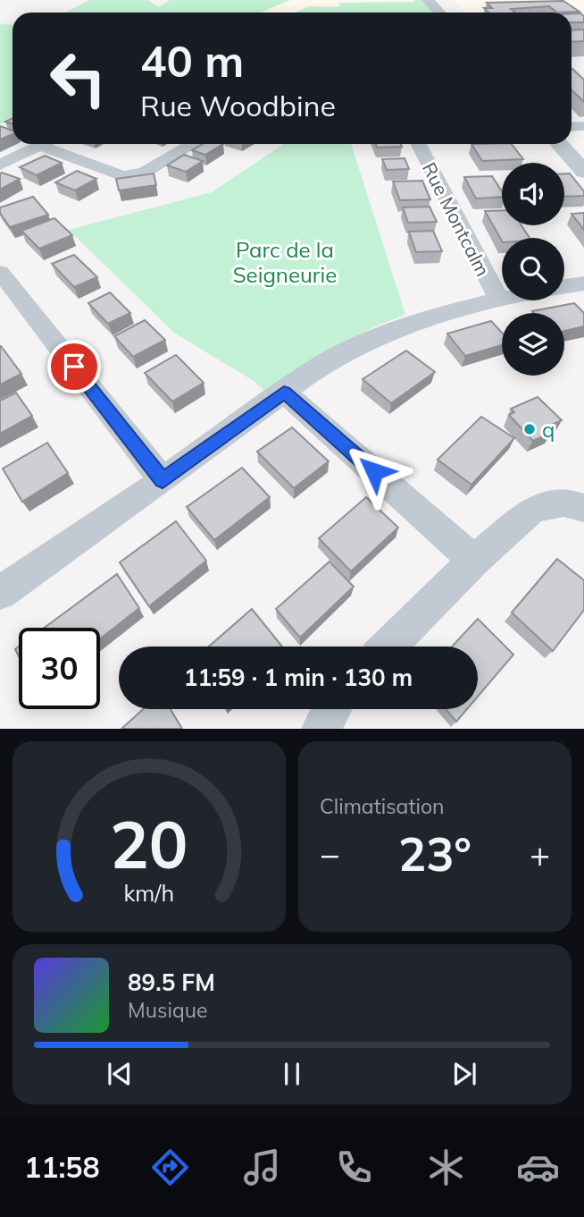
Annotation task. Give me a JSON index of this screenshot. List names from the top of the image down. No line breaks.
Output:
{"streets":{"street":["Rue Montcalm"]},"parks":["Parc de la Seigneurie"],"places":["q"],"page":{"turn":["40 m","Rue Woodbine"],"limit":"30","trip":"11:59 · 1 min · 130 m","tile":"Climatisation","heat":["−","23°","+"],"song":["89.5 FM","Musique"],"tabs":"11:58","gauge":["20","km/h"]}}
